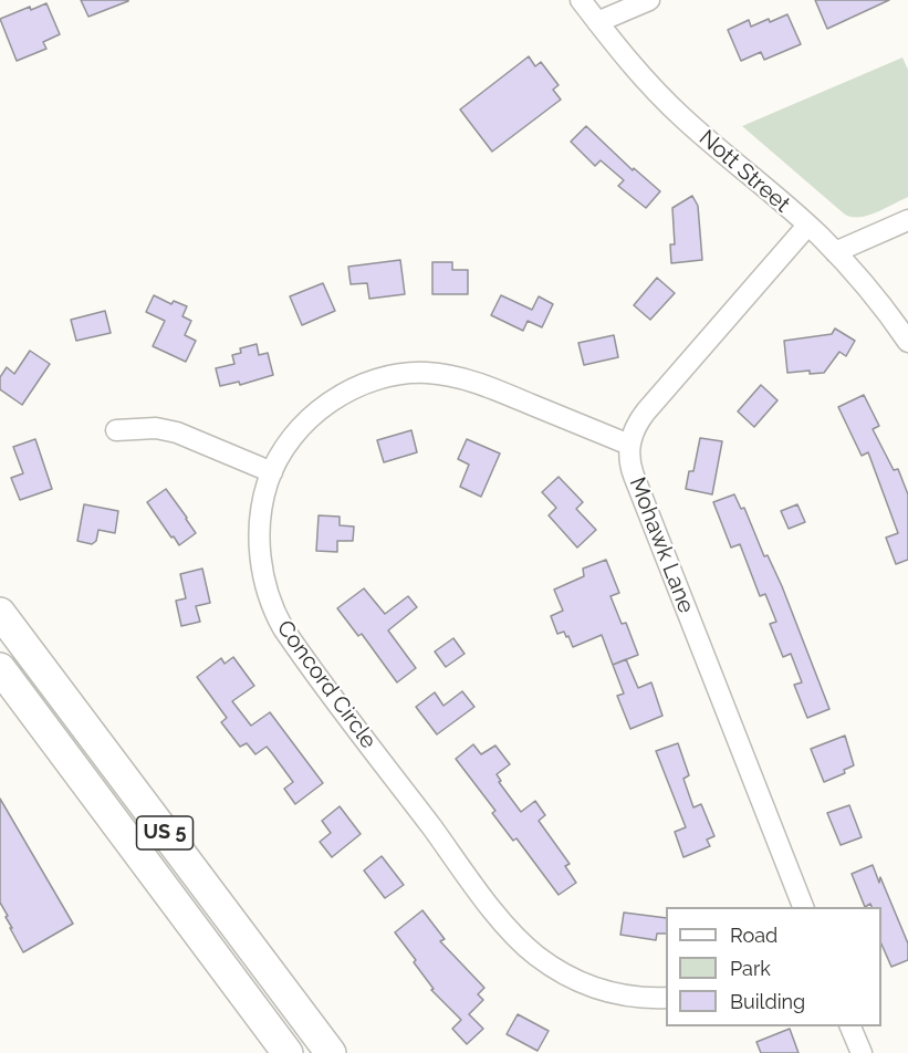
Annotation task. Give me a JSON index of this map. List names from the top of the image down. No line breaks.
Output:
{"streets":{"highway":["US 5"],"street":["Nott Street","Mohawk Lane","Concord Circle"]},"crossings":[["Mohawk Lane","Concord Circle"]],"legend":["Road","Park","Building"]}
